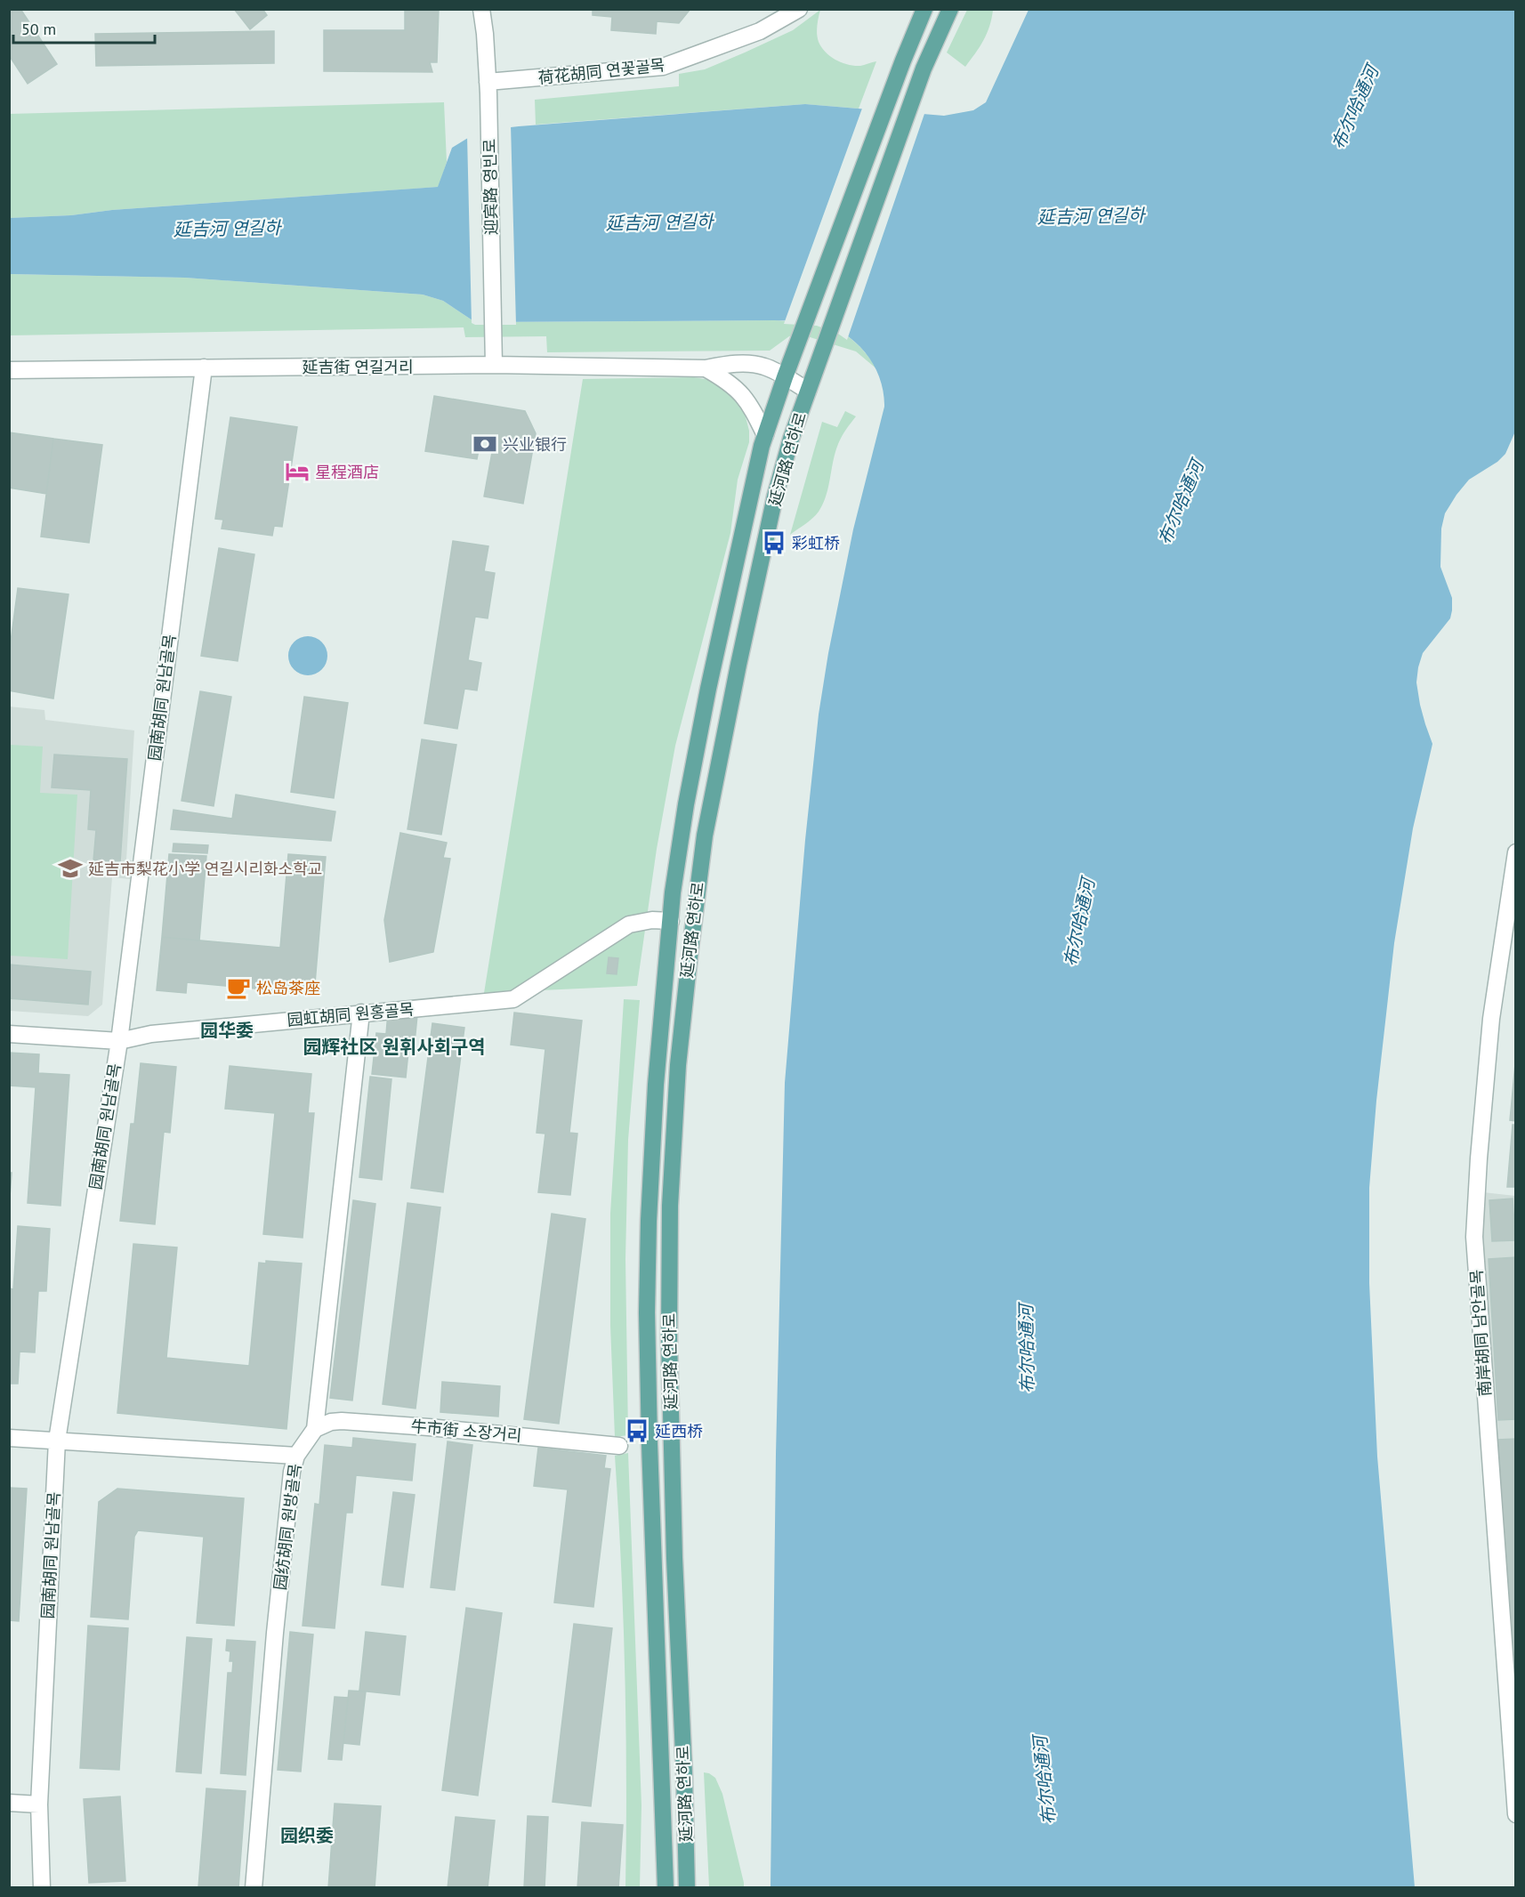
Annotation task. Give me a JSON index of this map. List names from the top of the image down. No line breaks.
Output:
{"streets":{"main road":["延河路 연하로"],"street":["荷花胡同 연꽃골목","迎宾路 영빈로","延吉街 연길거리","园南胡同 원남골목","园虹胡同 원홍골목","南岸胡同 남안골목","牛市街 소장거리","园纺胡同 원방골목"]},"crossings":[["荷花胡同 연꽃골목","迎宾路 영빈로"],["迎宾路 영빈로","延吉街 연길거리"],["延吉街 연길거리","延河路 연하로"],["延吉街 연길거리","园南胡同 원남골목"],["延河路 연하로","园虹胡同 원홍골목"],["园南胡同 원남골목","园虹胡同 원홍골목"],["园虹胡同 원홍골목","园纺胡同 원방골목"],["牛市街 소장거리","园纺胡同 원방골목"]],"districts":["园华委","园辉社区 원휘사회구역","园织委"],"water":["布尔哈通河","延吉河 연길하"],"places":{"bank":["兴业银行"],"hotel":["星程酒店"],"bus stop":["彩虹桥","延西桥"],"school or university":["延吉市梨花小学 연길시리화소학교"],"cafe":["松岛茶座"]},"scale_bar":"50 m"}
